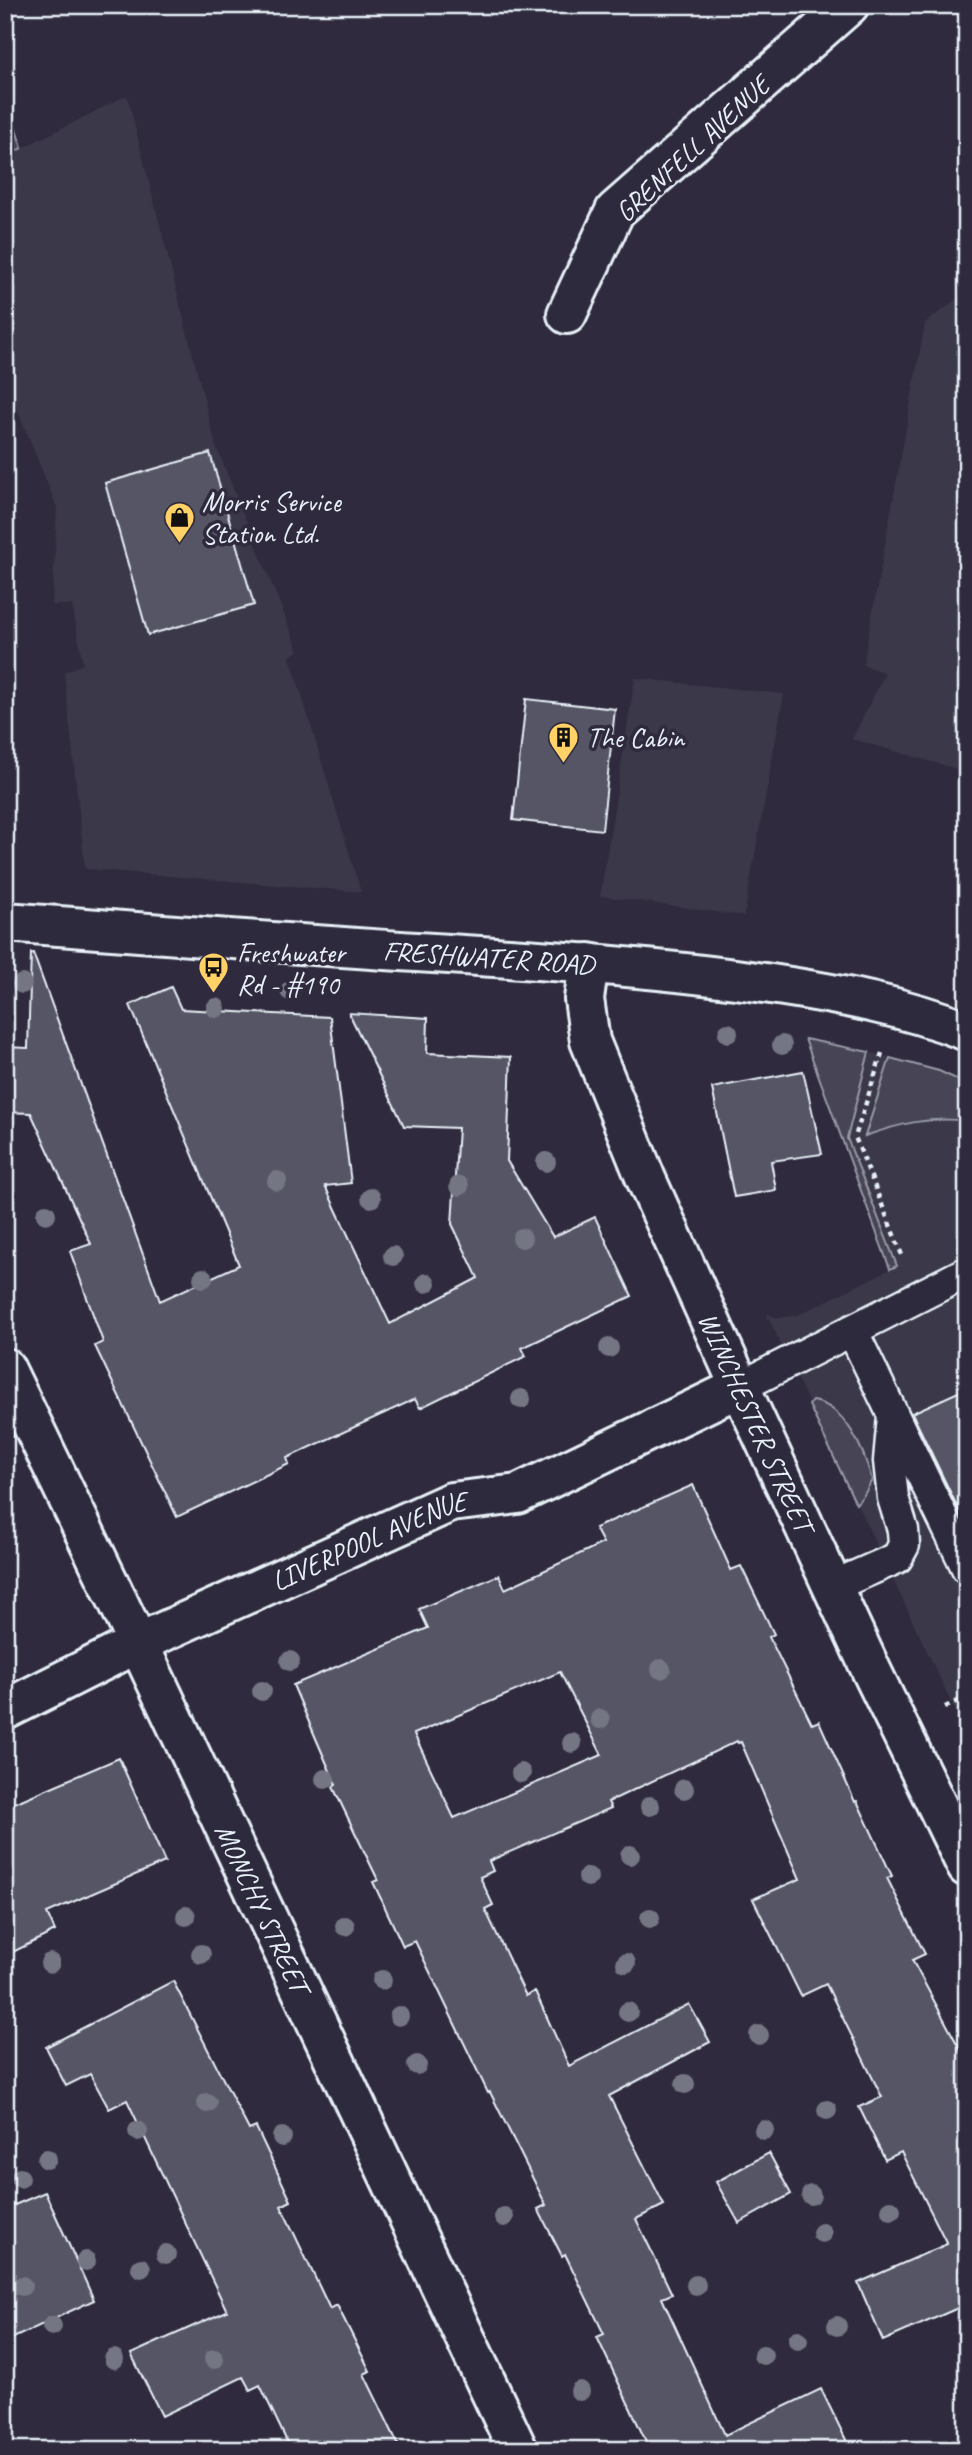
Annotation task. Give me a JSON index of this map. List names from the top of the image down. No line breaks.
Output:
{"streets":{"street":["GRENFELL AVENUE","FRESHWATER ROAD","WINCHESTER STREET","LIVERPOOL AVENUE","MONCHY STREET"]},"crossings":[["FRESHWATER ROAD","WINCHESTER STREET"],["WINCHESTER STREET","LIVERPOOL AVENUE"],["LIVERPOOL AVENUE","MONCHY STREET"]],"places":{"shop":["Morris Service Station Ltd."],"building":["The Cabin"],"bus stop":["Freshwater Rd - #190"]}}
